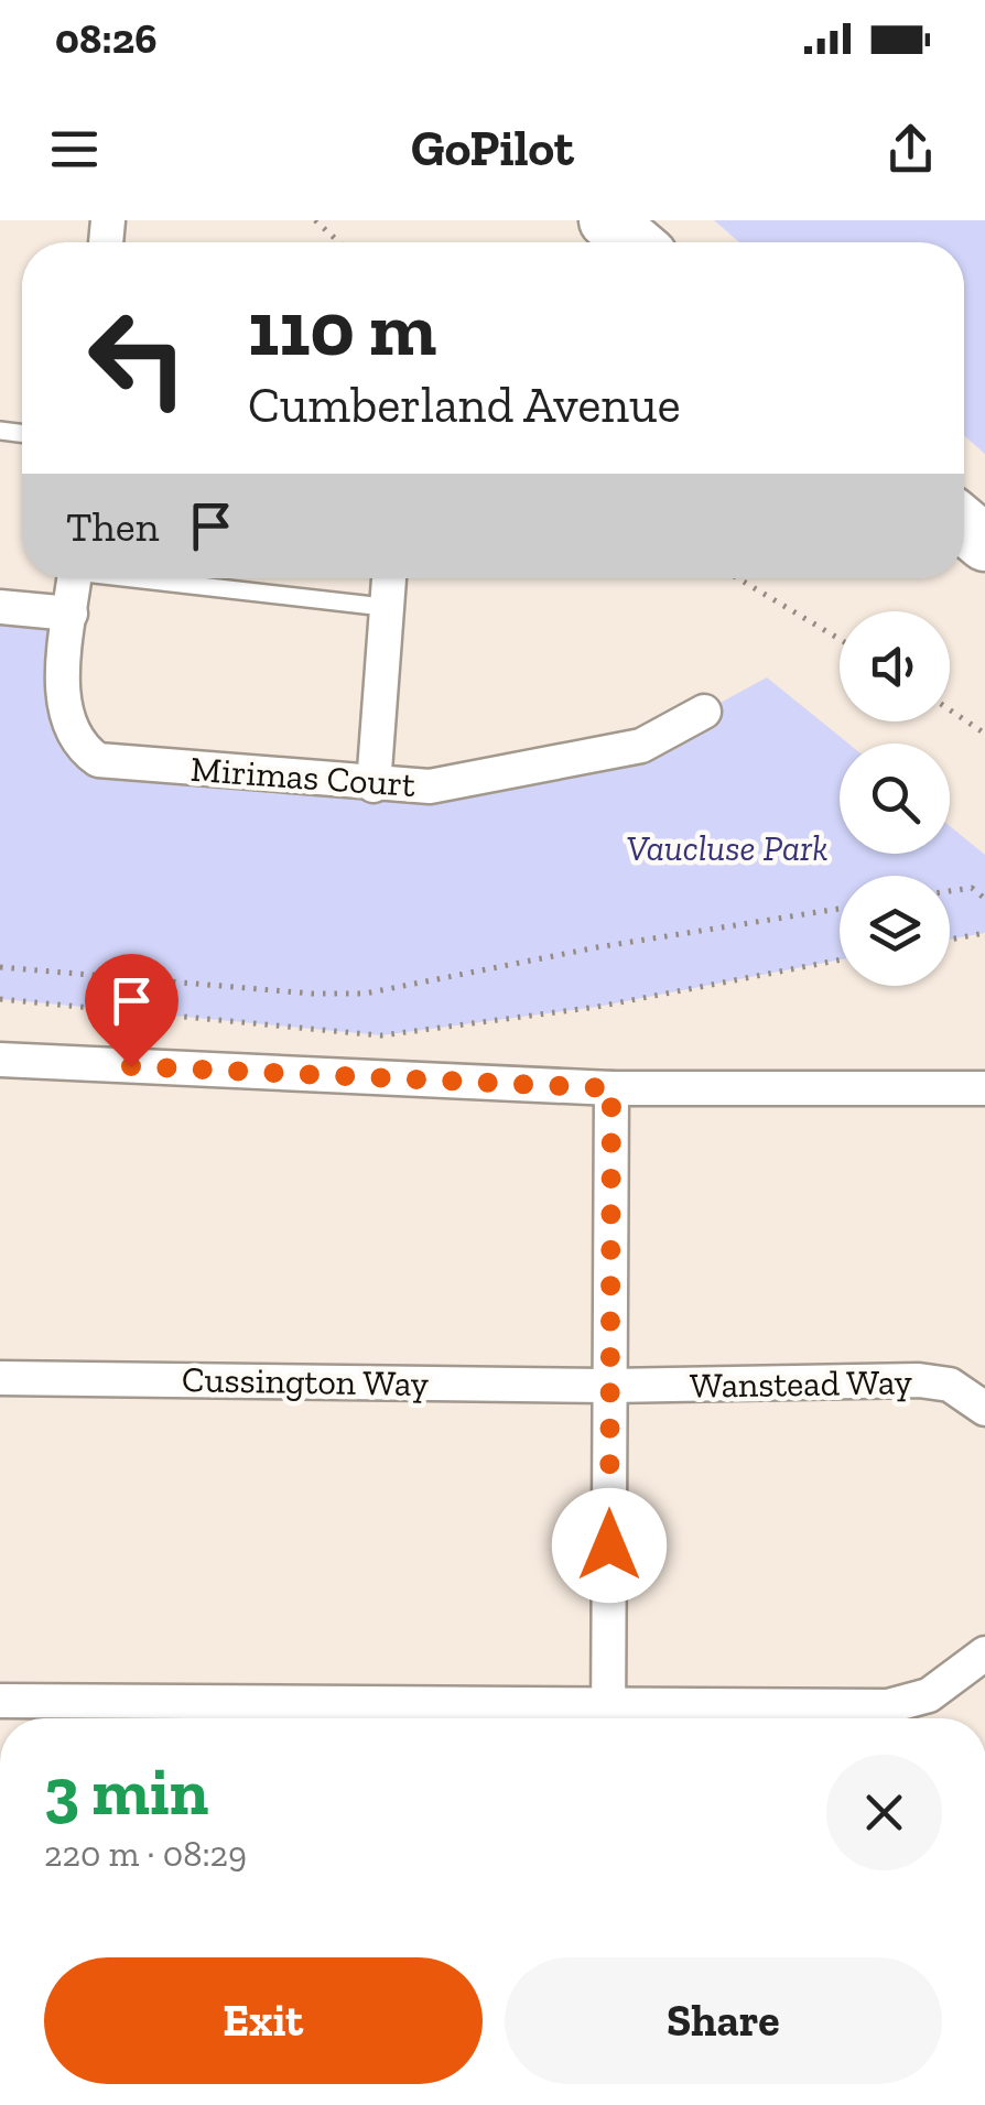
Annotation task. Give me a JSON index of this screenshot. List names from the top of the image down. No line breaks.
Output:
{"streets":{"street":["Mirimas Court","Cussington Way","Wanstead Way"]},"crossings":[["Cussington Way","Wanstead Way"]],"parks":["Vaucluse Park"],"page":{"status":"08:26","header":"GoPilot","turn":["110 m","Cumberland Avenue"],"then":"Then","heading":["3 min","220 m · 08:29"],"buttons":["Exit","Share"]}}
